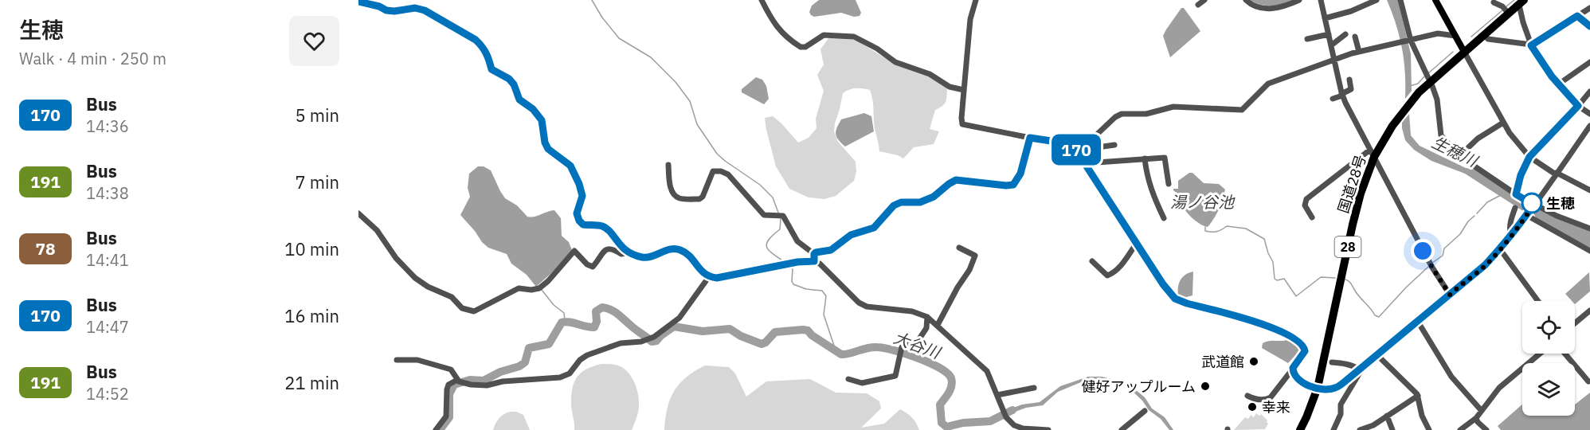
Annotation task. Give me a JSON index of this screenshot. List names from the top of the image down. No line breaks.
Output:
{"streets":{"highway":["国道28号","28"]},"water":["生穂川","湯ノ谷池","大谷川"],"places":["生穂","武道館","健好アップルーム","幸来"],"lines":["bus line 170"],"page":{"heading":["生穂","Walk · 4 min · 250 m"],"on_map":"170","list":[{"mark":"170","name":"Bus","note":"14:36","value":"5 min"},{"mark":"191","name":"Bus","note":"14:38","value":"7 min"},{"mark":"78","name":"Bus","note":"14:41","value":"10 min"},{"mark":"170","name":"Bus","note":"14:47","value":"16 min"},{"mark":"191","name":"Bus","note":"14:52","value":"21 min"}]}}
